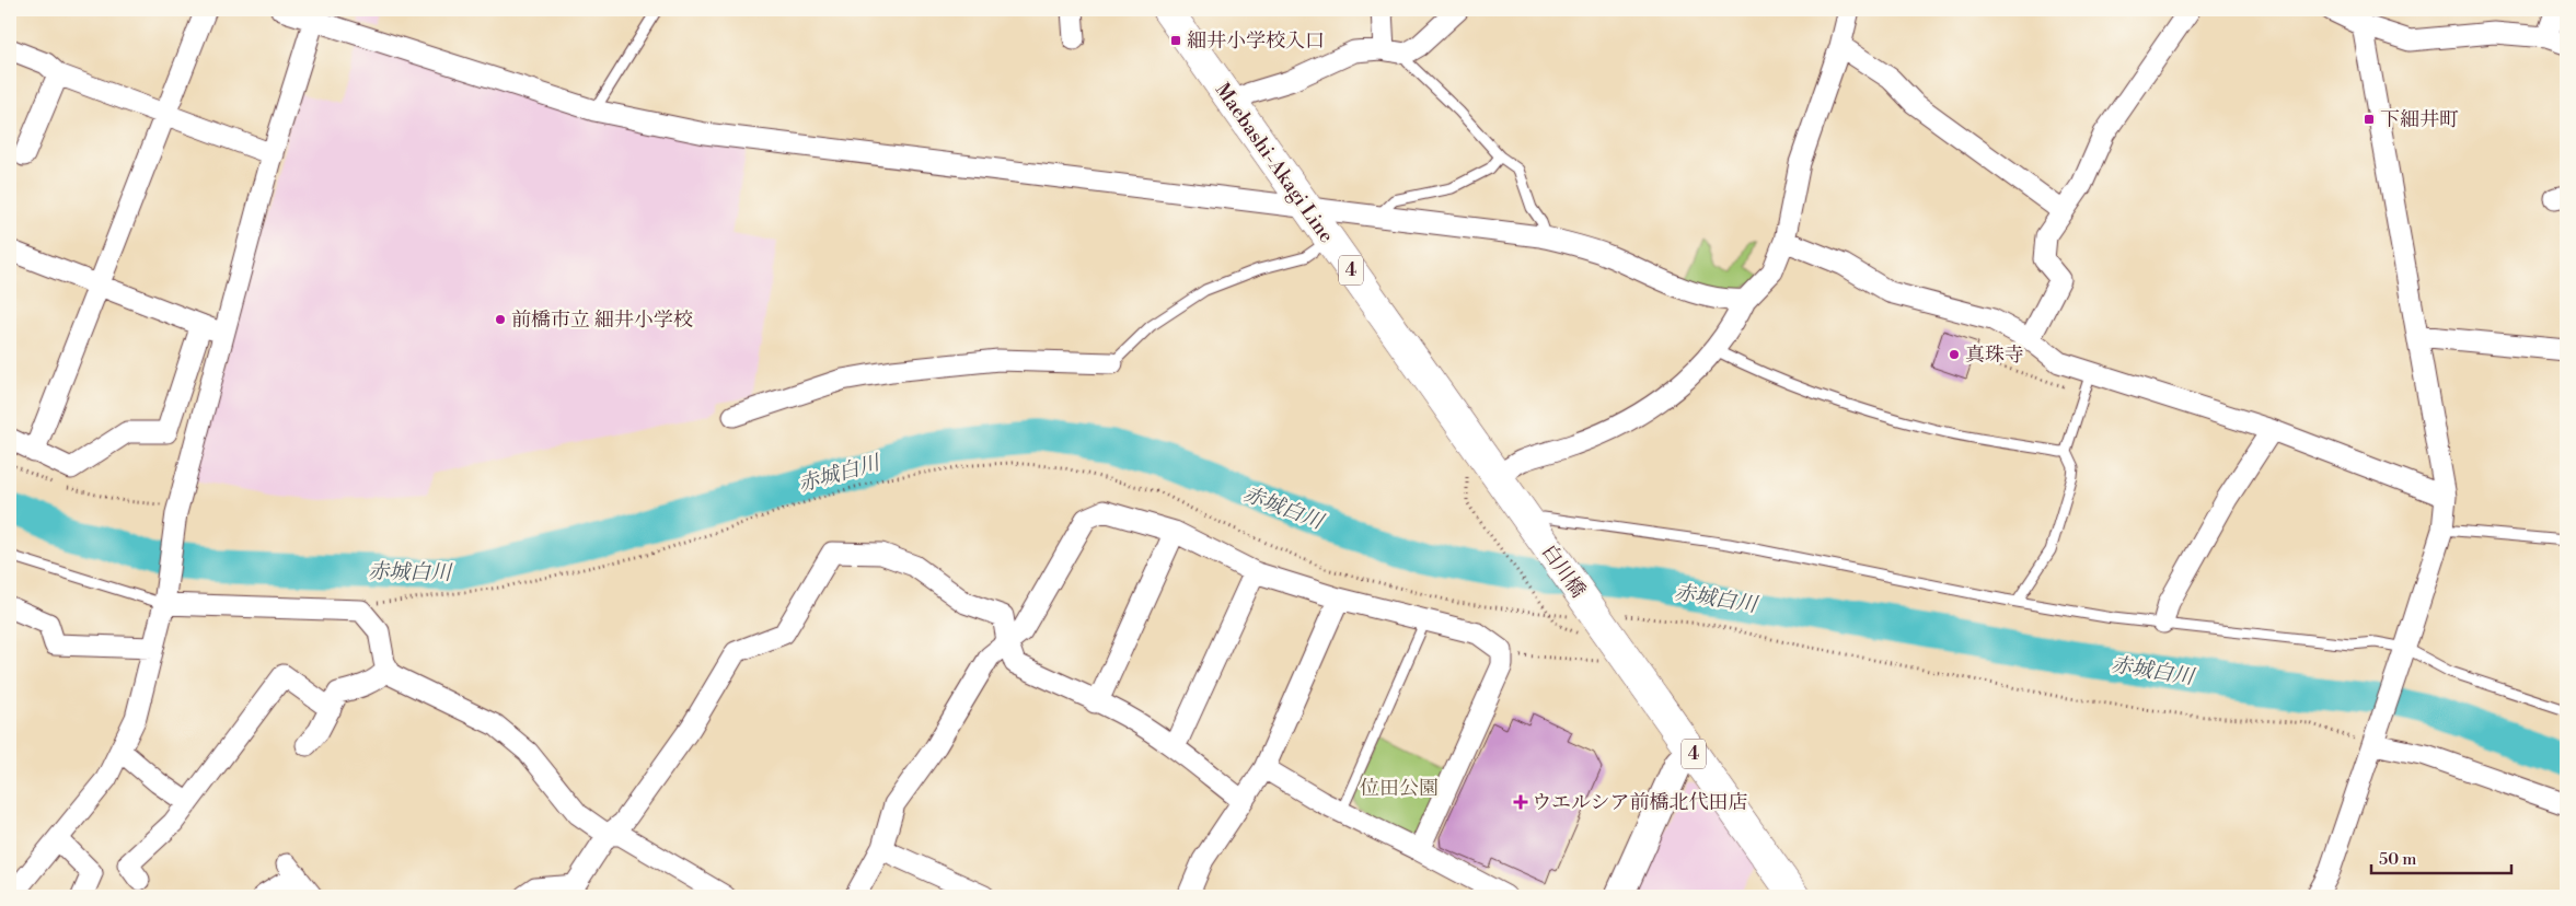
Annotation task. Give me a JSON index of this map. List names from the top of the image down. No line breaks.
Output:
{"streets":{"main road":["Maebashi-Akagi Line","4","白川橋"]},"crossings":[["Maebashi-Akagi Line","白川橋"],["4","白川橋"]],"water":["赤城白川"],"parks":["位田公園"],"places":{"transit":["細井小学校入口","下細井町"],"other":["前橋市立 細井小学校","真珠寺"],"health":["ウエルシア前橋北代田店"]},"scale_bar":"50 m"}
